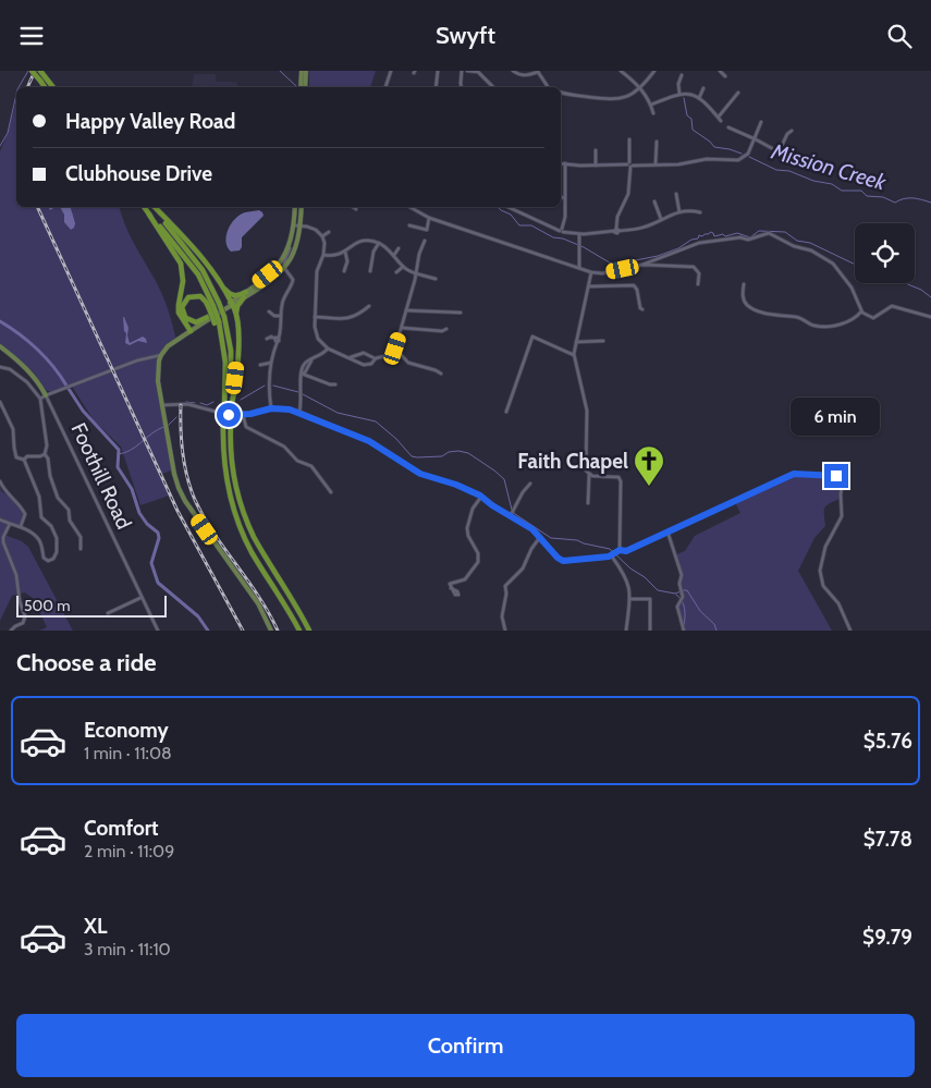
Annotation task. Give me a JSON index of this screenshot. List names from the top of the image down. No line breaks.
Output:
{"streets":{"main road":["Foothill Road"]},"water":["Mission Creek"],"places":{"church":["Faith Chapel"]},"scale_bar":"500 m","page":{"header":"Swyft","banner":["Happy Valley Road","Clubhouse Drive"],"bubble":"6 min","scale":"500 m","heading":"Choose a ride","list":[{"name":"Economy","note":"1 min · 11:08","value":"$5.76"},{"name":"Comfort","note":"2 min · 11:09","value":"$7.78"},{"name":"XL","note":"3 min · 11:10","value":"$9.79"}],"buttons":"Confirm"}}
